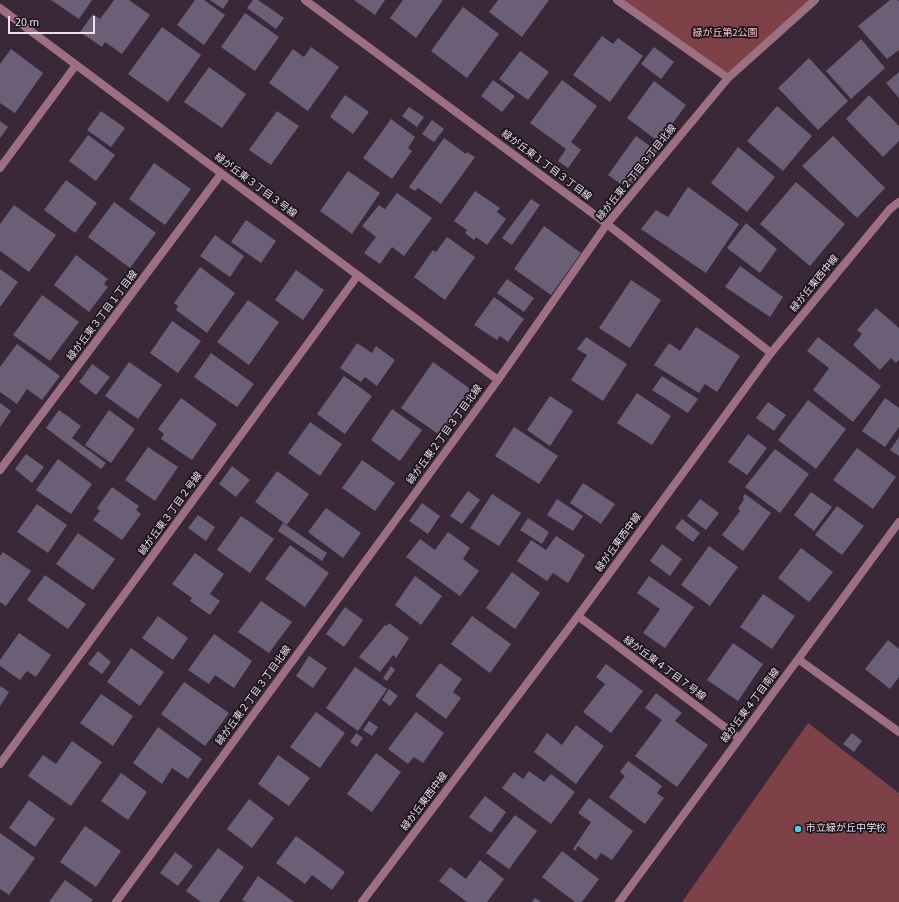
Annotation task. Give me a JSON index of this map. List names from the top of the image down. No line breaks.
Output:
{"streets":{"street":["緑が丘東１丁目３丁目線","緑が丘東２丁目３丁目北線","緑が丘東３丁目３号線","緑が丘東西中線","緑が丘東３丁目１丁目線","緑が丘東３丁目２号線","緑が丘東４丁目７号線","緑が丘東４丁目南線"]},"crossings":[["緑が丘東１丁目３丁目線","緑が丘東２丁目３丁目北線"],["緑が丘東１丁目３丁目線","緑が丘東西中線"],["緑が丘東２丁目３丁目北線","緑が丘東３丁目３号線"],["緑が丘東３丁目３号線","緑が丘東３丁目１丁目線"],["緑が丘東３丁目３号線","緑が丘東３丁目２号線"],["緑が丘東西中線","緑が丘東４丁目７号線"],["緑が丘東４丁目７号線","緑が丘東４丁目南線"]],"parks":["緑が丘第2公園"],"places":["市立緑が丘中学校"],"scale_bar":"20 m"}
